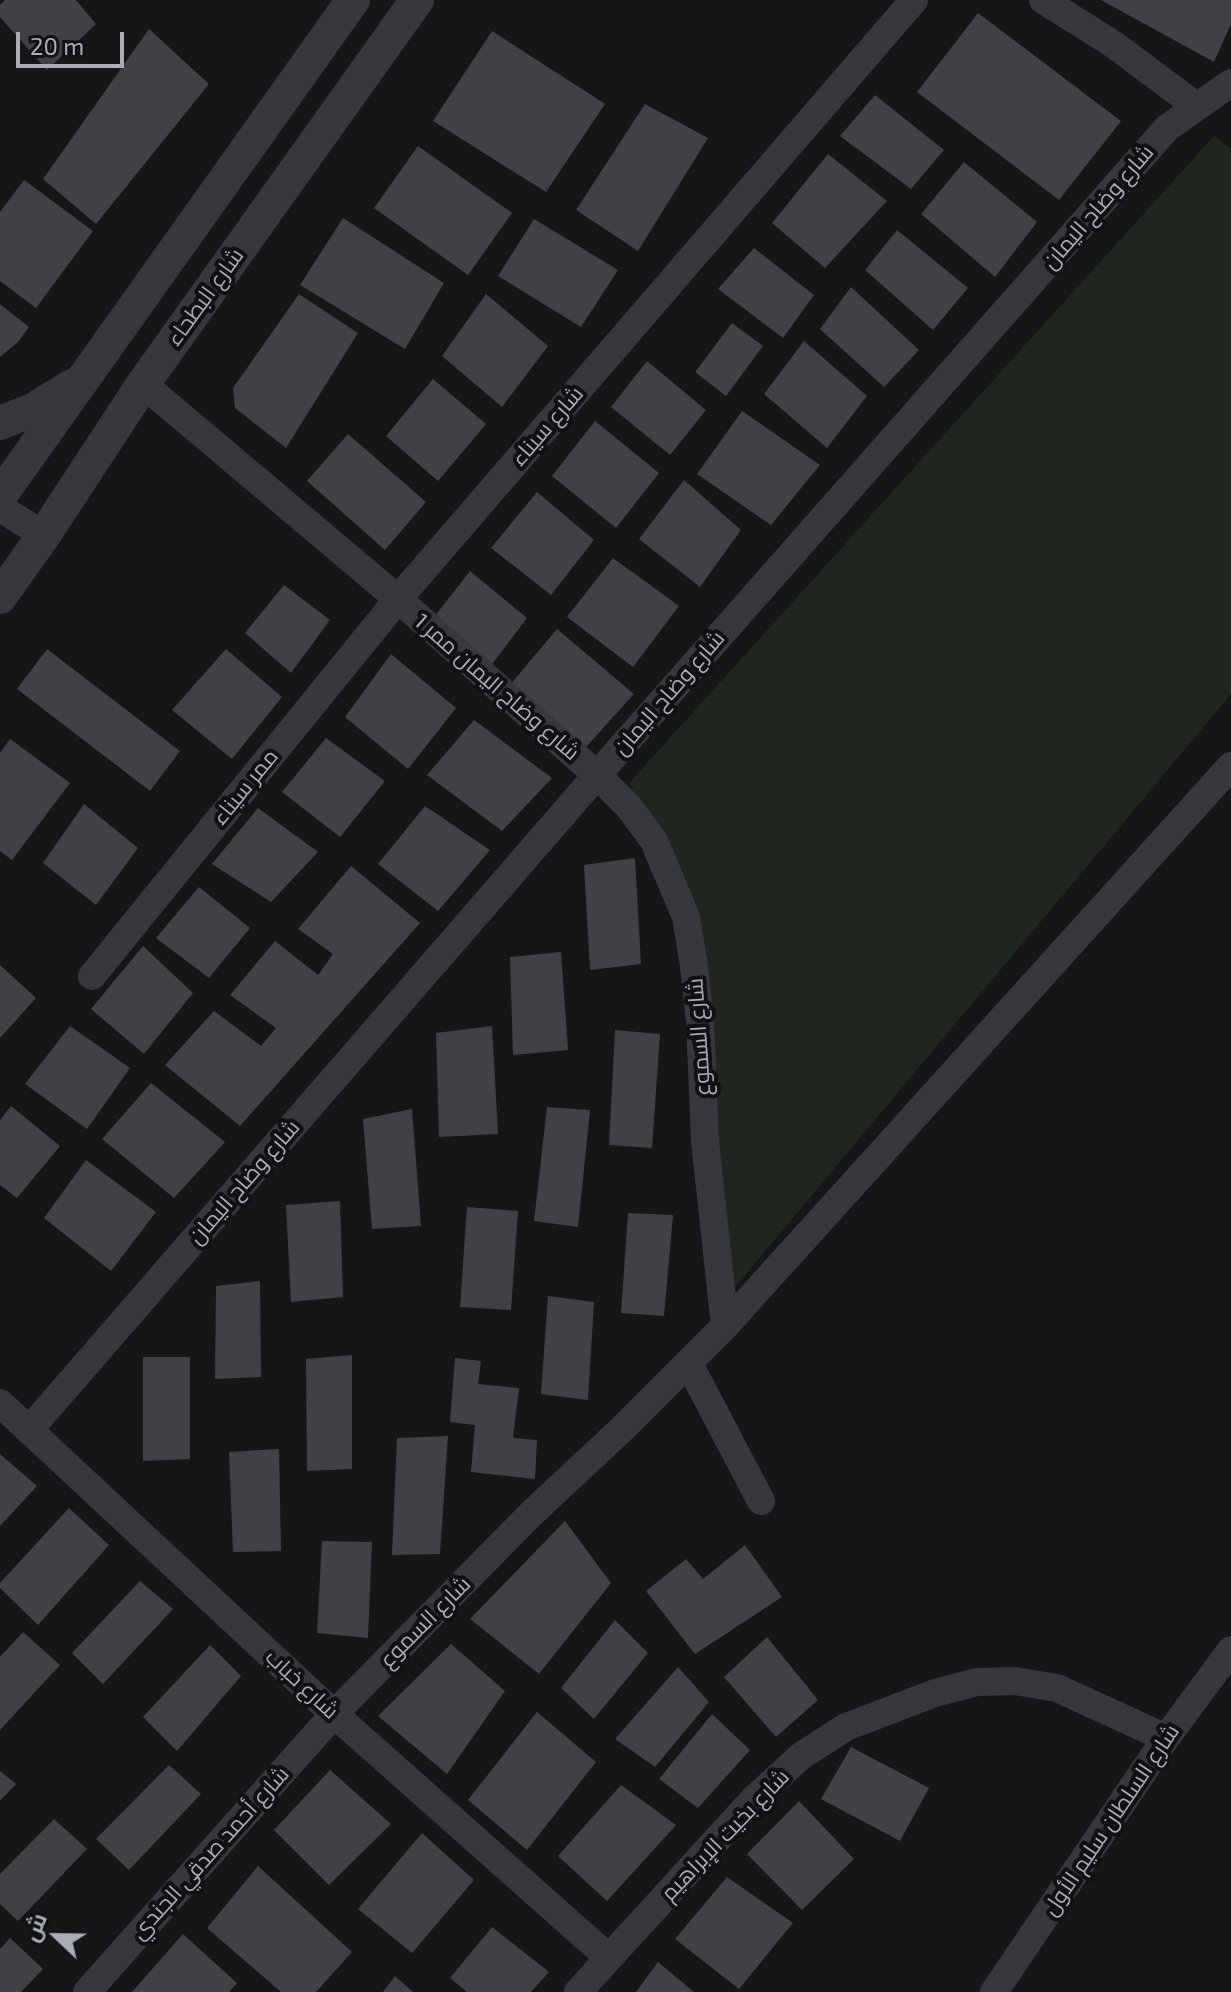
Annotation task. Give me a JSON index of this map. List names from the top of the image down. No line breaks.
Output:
{"streets":{"street":["شارع وضاح اليمان","شارع البطحاء","شارع سيناء","شارع وضاح اليمان ممر 1","ممر سيناء","شارع السموع","شارع خباب","شارع السلطان سليم الأول","شارع بخيت الإبراهيم","شارع أحمد صدقي الجندي"]},"crossings":[["شارع وضاح اليمان","شارع وضاح اليمان ممر 1"],["شارع وضاح اليمان","شارع السموع"],["شارع وضاح اليمان","شارع خباب"],["شارع سيناء","شارع وضاح اليمان ممر 1"],["شارع سيناء","ممر سيناء"],["شارع وضاح اليمان ممر 1","ممر سيناء"],["شارع وضاح اليمان ممر 1","شارع السموع"],["شارع السموع","شارع خباب"],["شارع السموع","شارع أحمد صدقي الجندي"],["شارع خباب","شارع بخيت الإبراهيم"],["شارع خباب","شارع أحمد صدقي الجندي"],["شارع السلطان سليم الأول","شارع بخيت الإبراهيم"]],"scale_bar":"20 m","north":"left"}
